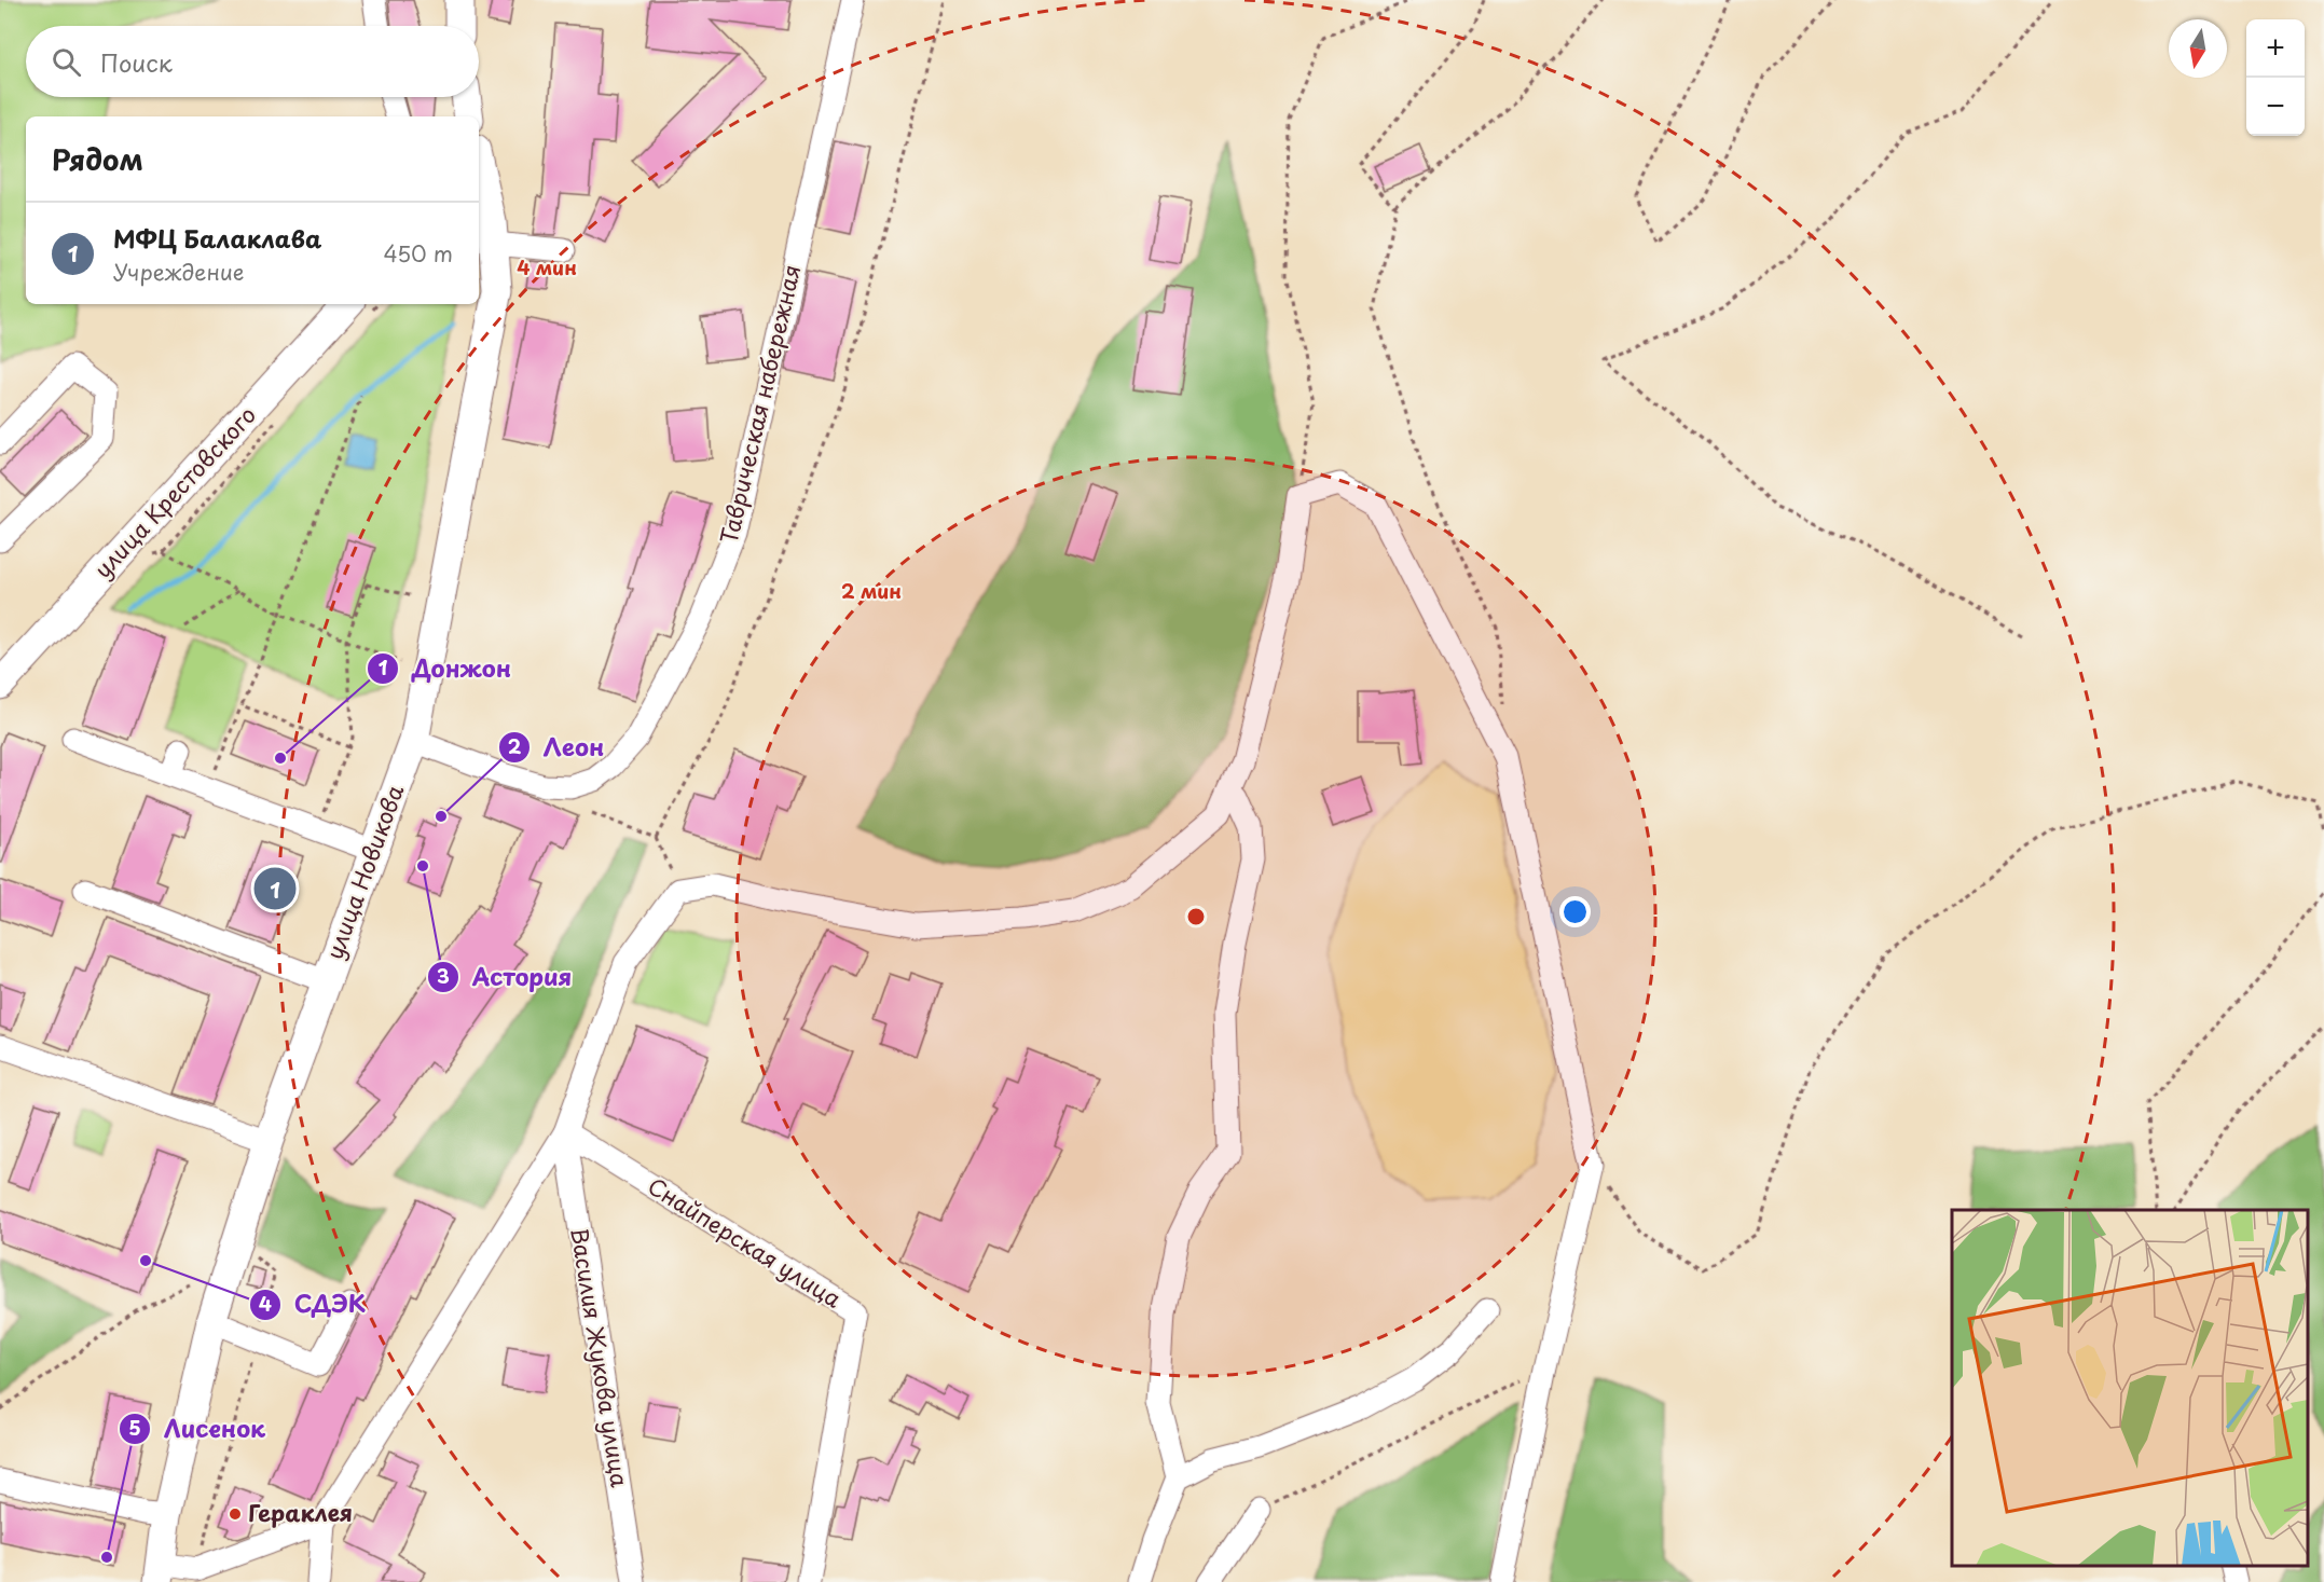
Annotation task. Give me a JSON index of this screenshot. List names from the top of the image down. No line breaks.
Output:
{"streets":{"main road":["улица Крестовского","улица Новикова"],"street":["Таврическая набережная","Снайперская улица","Василия Жукова улица"]},"crossings":[["Таврическая набережная","улица Новикова"],["Снайперская улица","Василия Жукова улица"]],"places":["Донжон","Леон","Астория","СДЭК","Гераклея","Лисенок"],"north":"bottom","page":{"map_buttons":["+","−"],"search":"Поиск","heading":"Рядом","list":[{"mark":"1","name":"МФЦ Балаклава","note":"Учреждение","value":"450 m"}],"pins":"1"},"rings":["4 мин","2 мин"]}
